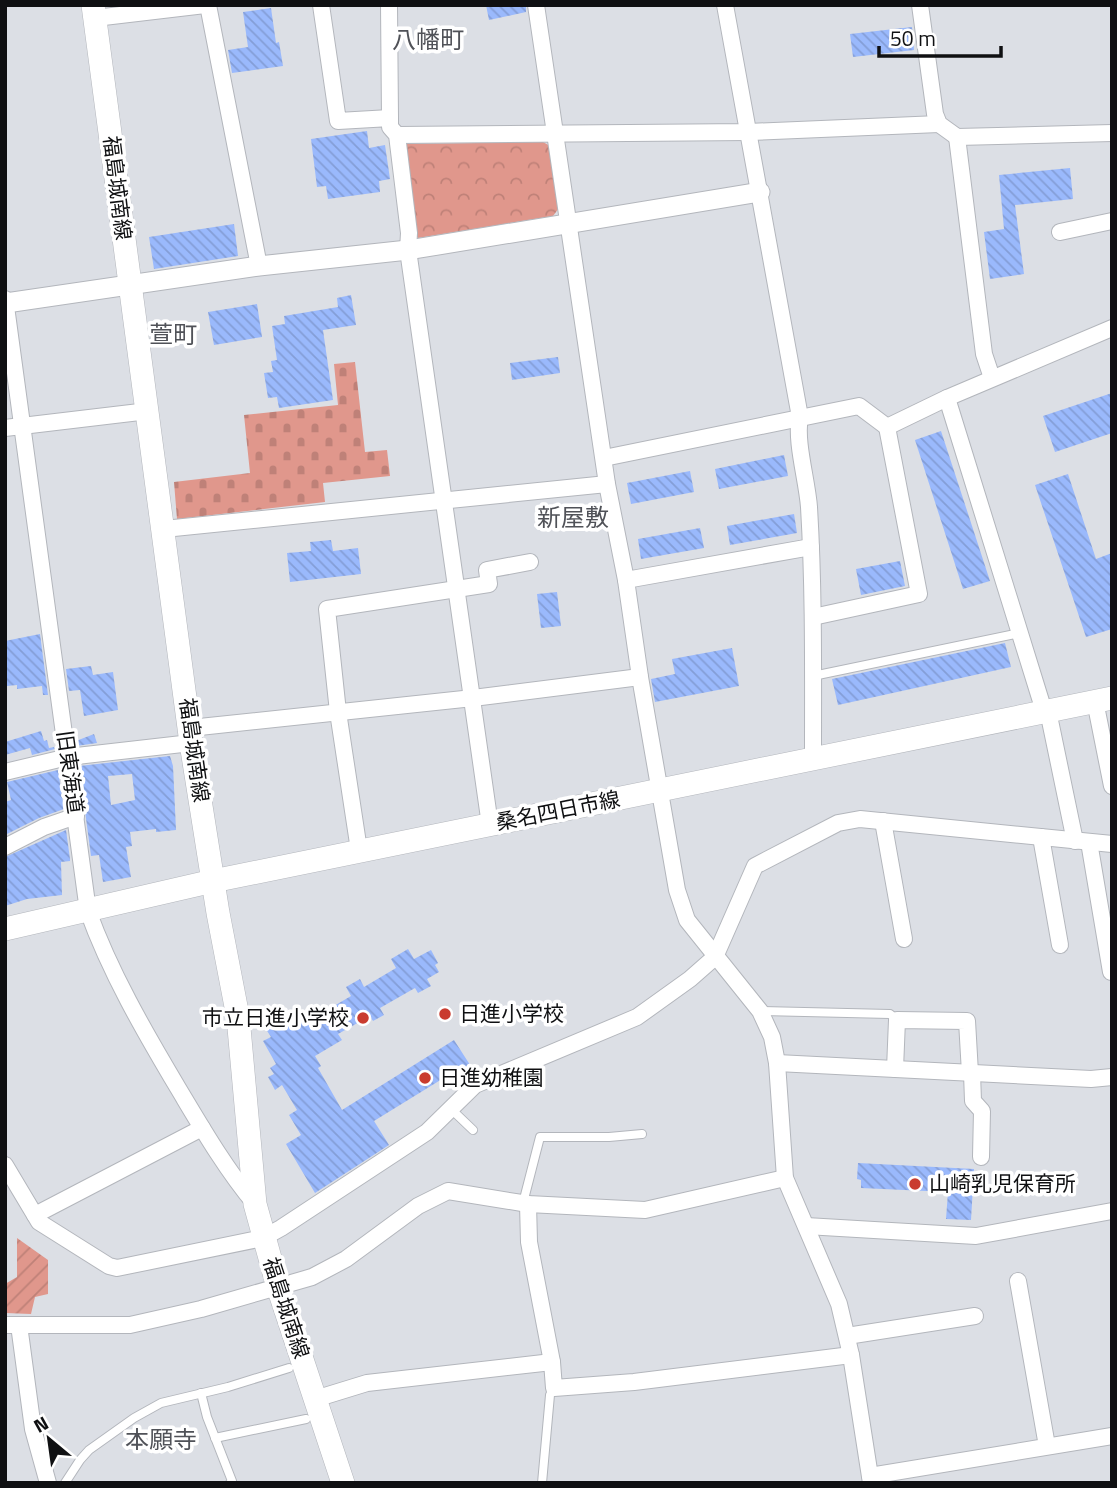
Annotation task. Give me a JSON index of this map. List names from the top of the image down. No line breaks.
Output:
{"streets":{"main road":["福島城南線","桑名四日市線"],"street":["旧東海道"]},"crossings":[["福島城南線","旧東海道"],["福島城南線","桑名四日市線"],["旧東海道","桑名四日市線"]],"districts":["八幡町","萱町","新屋敷","本願寺"],"places":["日進小学校","市立日進小学校","日進幼稚園","山崎乳児保育所"],"scale_bar":"50 m","north":"top left"}
